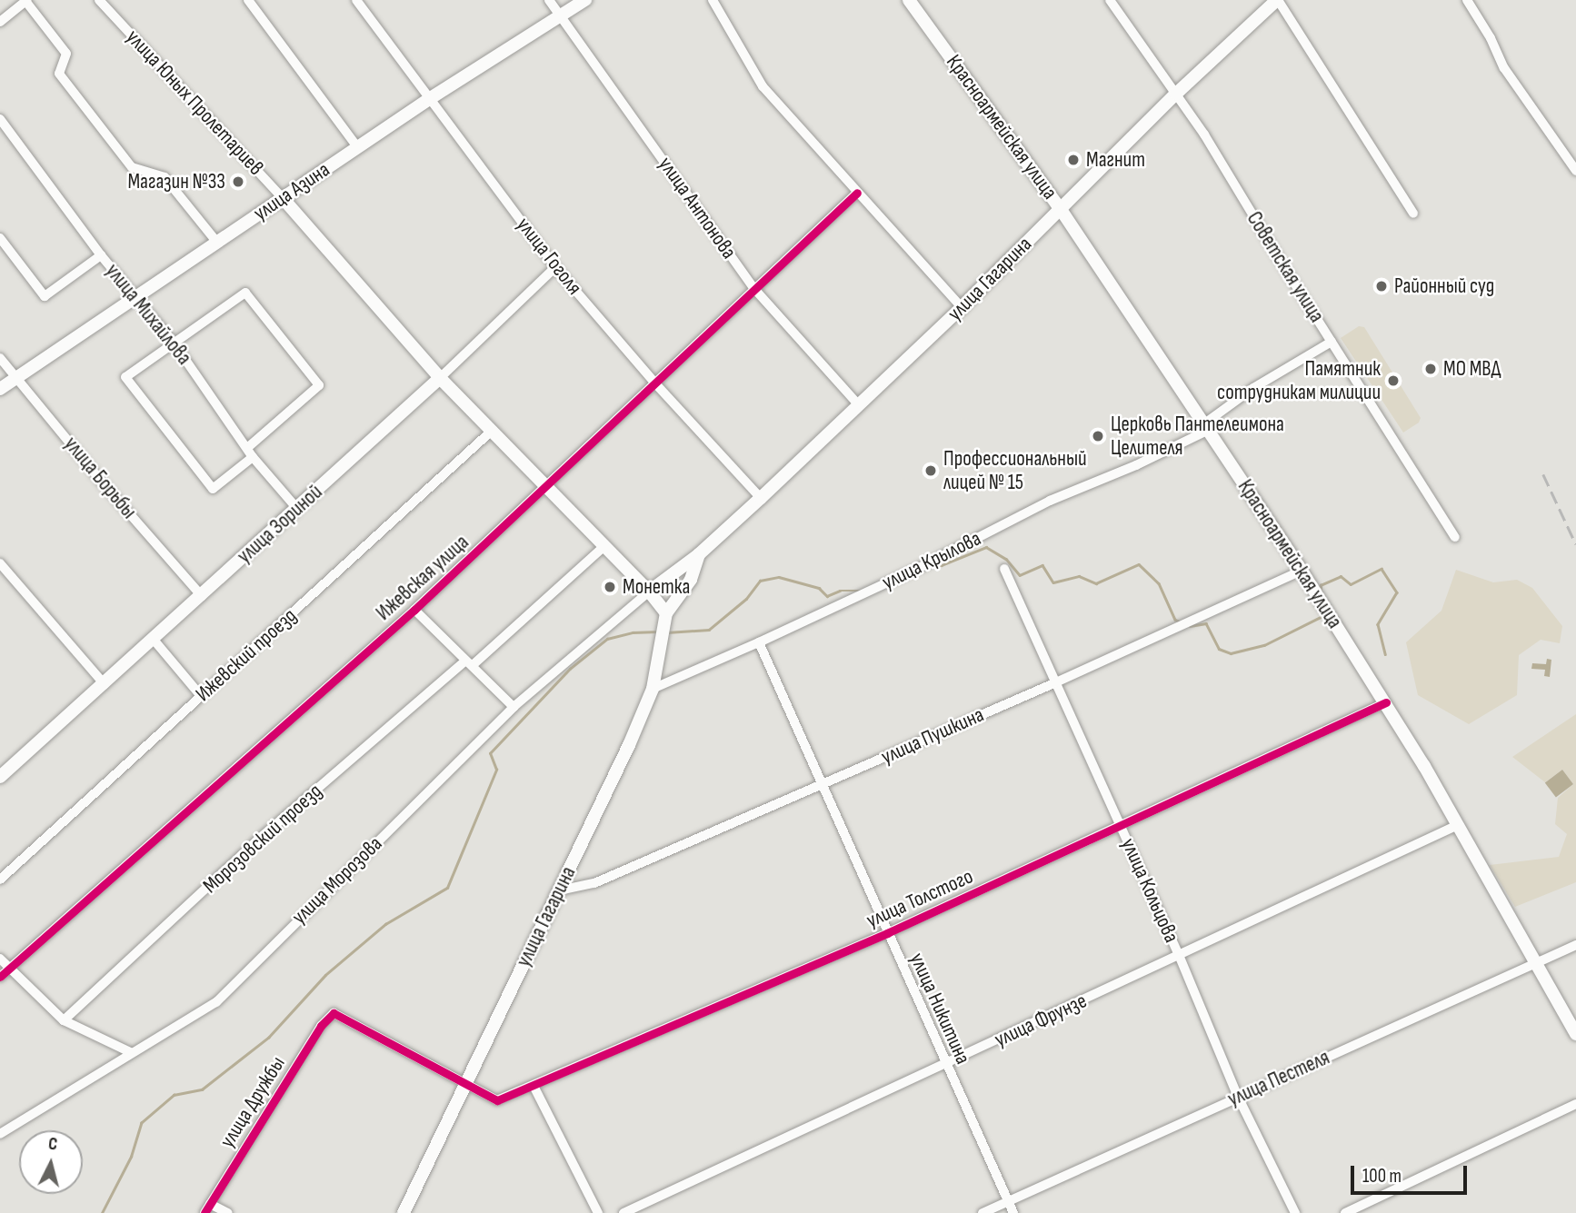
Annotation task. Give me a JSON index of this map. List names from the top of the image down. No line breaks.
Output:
{"streets":{"main road":["улица Юных Пролетариев","Красноармейская улица","улица Азина","улица Гагарина","улица Зориной"],"street":["улица Антонова","улица Гоголя","Советская улица","улица Михайлова","улица Борьбы","улица Крылова","Ижевская улица","Ижевский проезд","улица Пушкина","Морозовский проезд","улица Морозова","улица Кольцова","улица Толстого","улица Никитина","улица Фрунзе","улица Пестеля","улица Дружбы"]},"crossings":[["улица Юных Пролетариев","улица Азина"],["улица Юных Пролетариев","улица Гагарина"],["улица Юных Пролетариев","улица Зориной"],["улица Юных Пролетариев","Ижевская улица"],["улица Юных Пролетариев","Ижевский проезд"],["улица Юных Пролетариев","Морозовский проезд"],["улица Юных Пролетариев","улица Морозова"],["Красноармейская улица","улица Гагарина"],["Красноармейская улица","улица Крылова"],["Красноармейская улица","улица Пушкина"],["Красноармейская улица","улица Толстого"],["Красноармейская улица","улица Фрунзе"],["Красноармейская улица","улица Пестеля"],["улица Азина","улица Антонова"],["улица Азина","улица Гоголя"],["улица Азина","улица Михайлова"],["улица Азина","улица Борьбы"],["улица Антонова","улица Гагарина"],["улица Антонова","Ижевская улица"],["улица Гоголя","улица Гагарина"],["улица Гоголя","улица Зориной"],["улица Гоголя","Ижевская улица"],["Советская улица","улица Гагарина"],["Советская улица","улица Крылова"],["улица Гагарина","улица Крылова"],["улица Гагарина","улица Пушкина"],["улица Гагарина","улица Морозова"],["улица Гагарина","улица Толстого"],["улица Гагарина","улица Дружбы"],["улица Михайлова","улица Зориной"],["улица Борьбы","улица Зориной"],["улица Крылова","улица Никитина"],["улица Пушкина","улица Кольцова"],["улица Пушкина","улица Никитина"],["улица Кольцова","улица Толстого"],["улица Кольцова","улица Фрунзе"],["улица Кольцова","улица Пестеля"],["улица Толстого","улица Никитина"],["улица Толстого","улица Дружбы"],["улица Никитина","улица Фрунзе"],["улица Никитина","улица Пестеля"]],"places":["Магнит","Магазин №33","Районный суд","МО МВД","Памятник сотрудникам милиции","Церковь Пантелеимона Целителя","Профессиональный лицей № 15","Монетка"],"scale_bar":"100 m","north":"top"}
